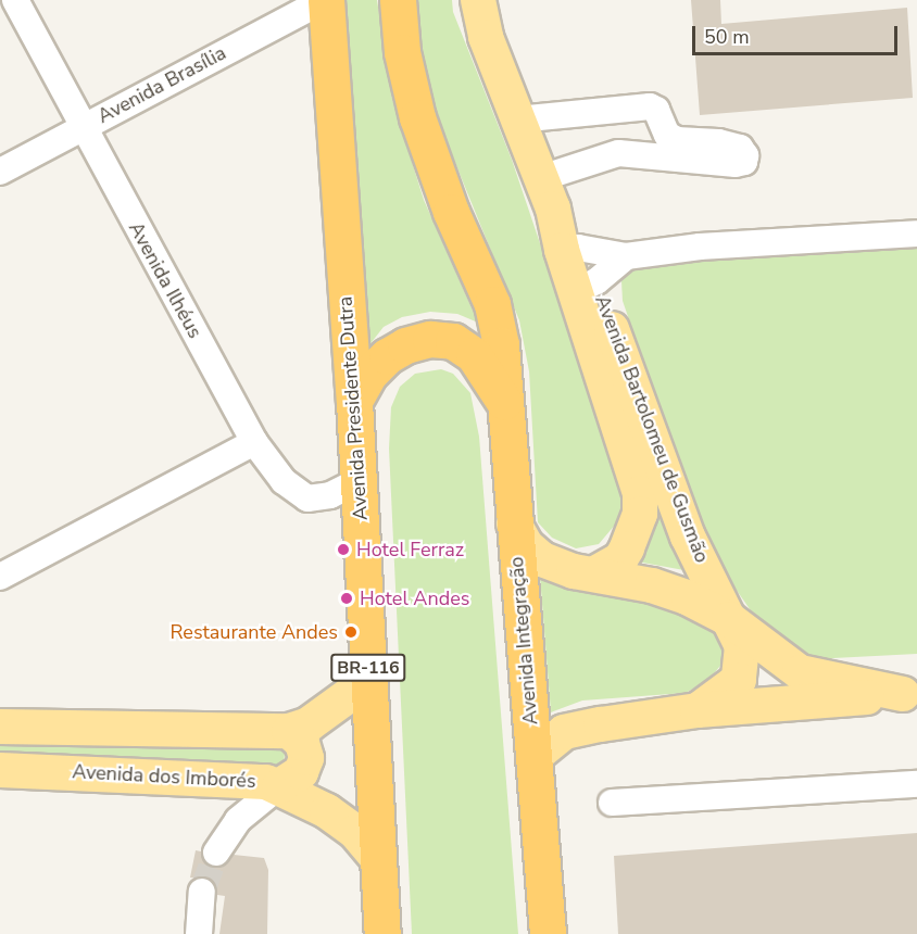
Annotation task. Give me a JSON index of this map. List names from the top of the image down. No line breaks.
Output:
{"streets":{"highway":["Avenida Presidente Dutra","Avenida Integração","BR-116"],"main road":["Avenida Bartolomeu de Gusmão","Avenida dos Imborés"],"street":["Avenida Brasília","Avenida Ilhéus"]},"crossings":[["Avenida Brasília","Avenida Ilhéus"],["Avenida Brasília","Avenida Presidente Dutra"],["Avenida Ilhéus","Avenida Presidente Dutra"],["Avenida Presidente Dutra","Avenida dos Imborés"]],"places":["Hotel Ferraz","Hotel Andes","Restaurante Andes"],"scale_bar":"50 m"}
